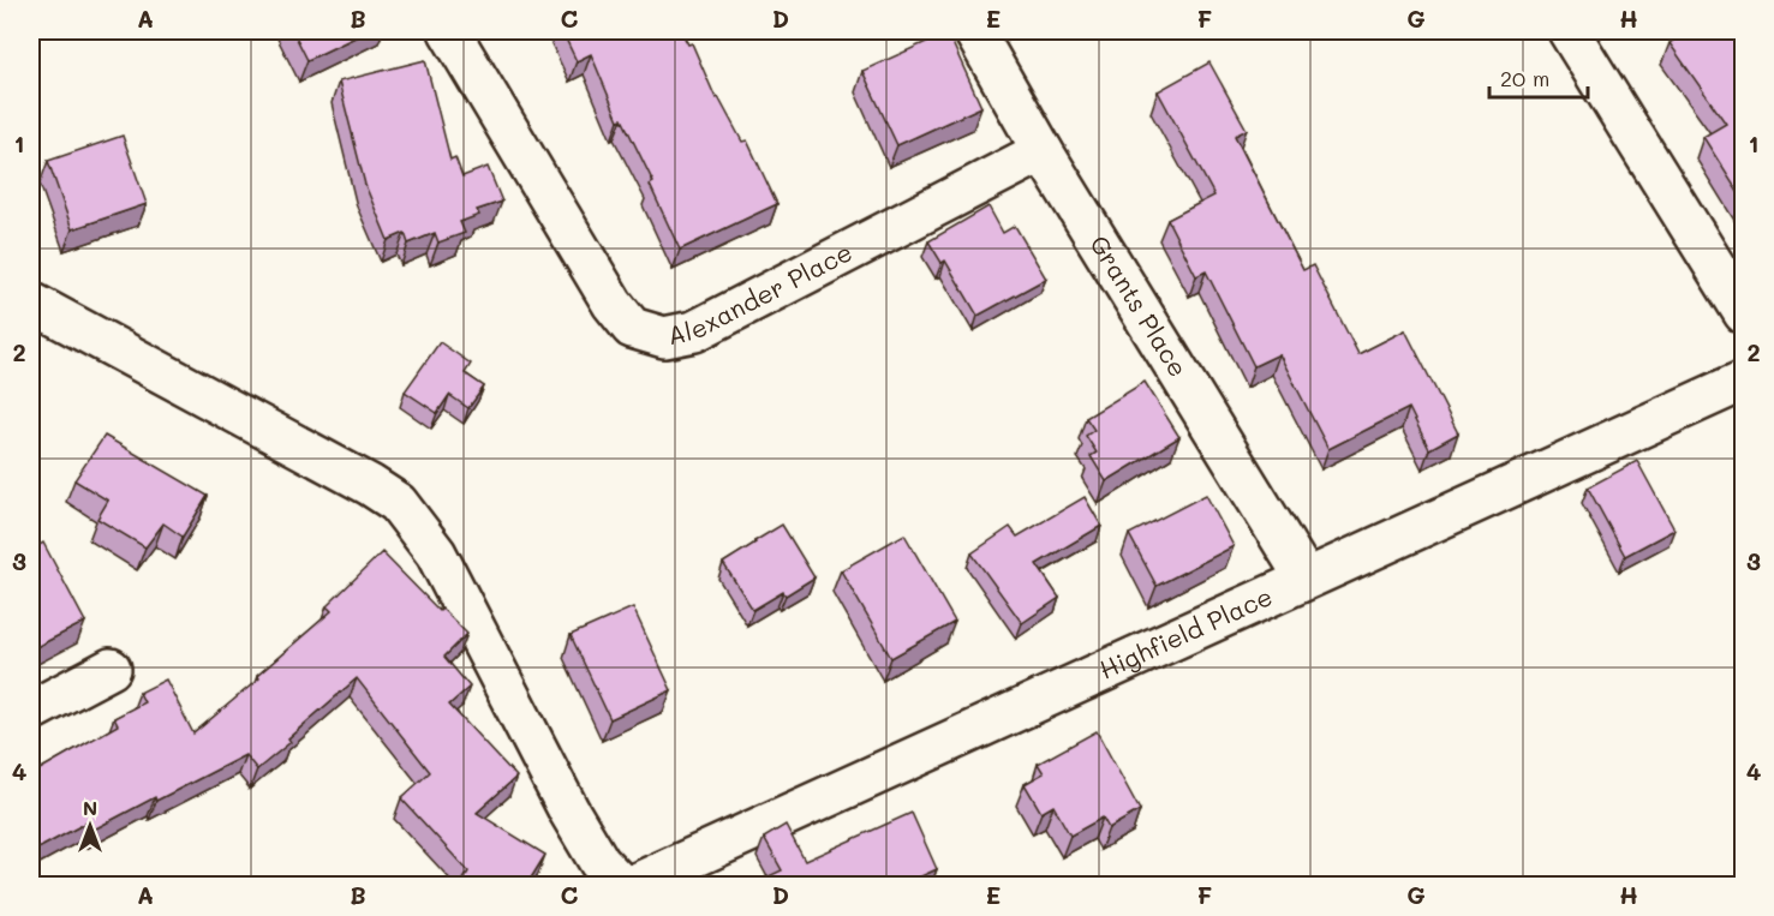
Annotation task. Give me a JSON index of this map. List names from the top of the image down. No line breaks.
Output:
{"streets":{"street":["Alexander Place","Grants Place","Highfield Place"]},"crossings":[["Alexander Place","Grants Place"],["Grants Place","Highfield Place"]],"scale_bar":"20 m","north":"top","grid":{"columns":["A","B","C","D","E","F","G","H"],"rows":["1","2","3","4"]}}
